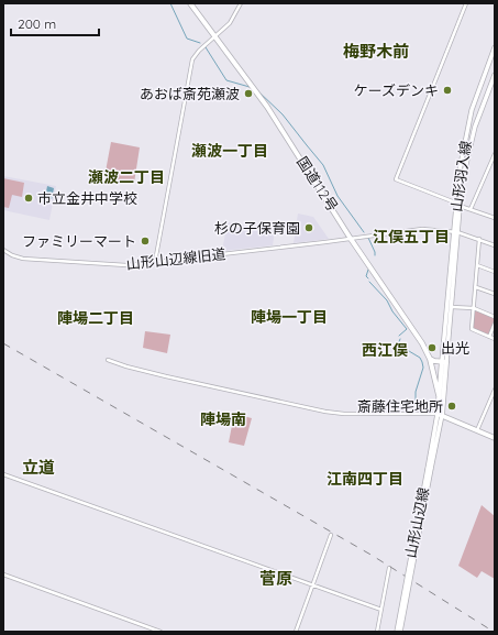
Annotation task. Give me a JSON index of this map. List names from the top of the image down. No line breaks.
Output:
{"streets":{"highway":["国道112号"],"main road":["山形羽入線","山形山辺線"],"street":["山形山辺線旧道"]},"crossings":[["山形羽入線","山形山辺線旧道"],["国道112号","山形山辺線旧道"]],"districts":["梅野木前","瀬波一丁目","瀬波二丁目","江俣五丁目","陣場一丁目","陣場二丁目","西江俣","陣場南","立道","江南四丁目","菅原"],"places":["ケーズデンキ","あおば斎苑瀬波","市立金井中学校","杉の子保育園","ファミリーマート","出光","斎藤住宅地所"],"scale_bar":"200 m"}
